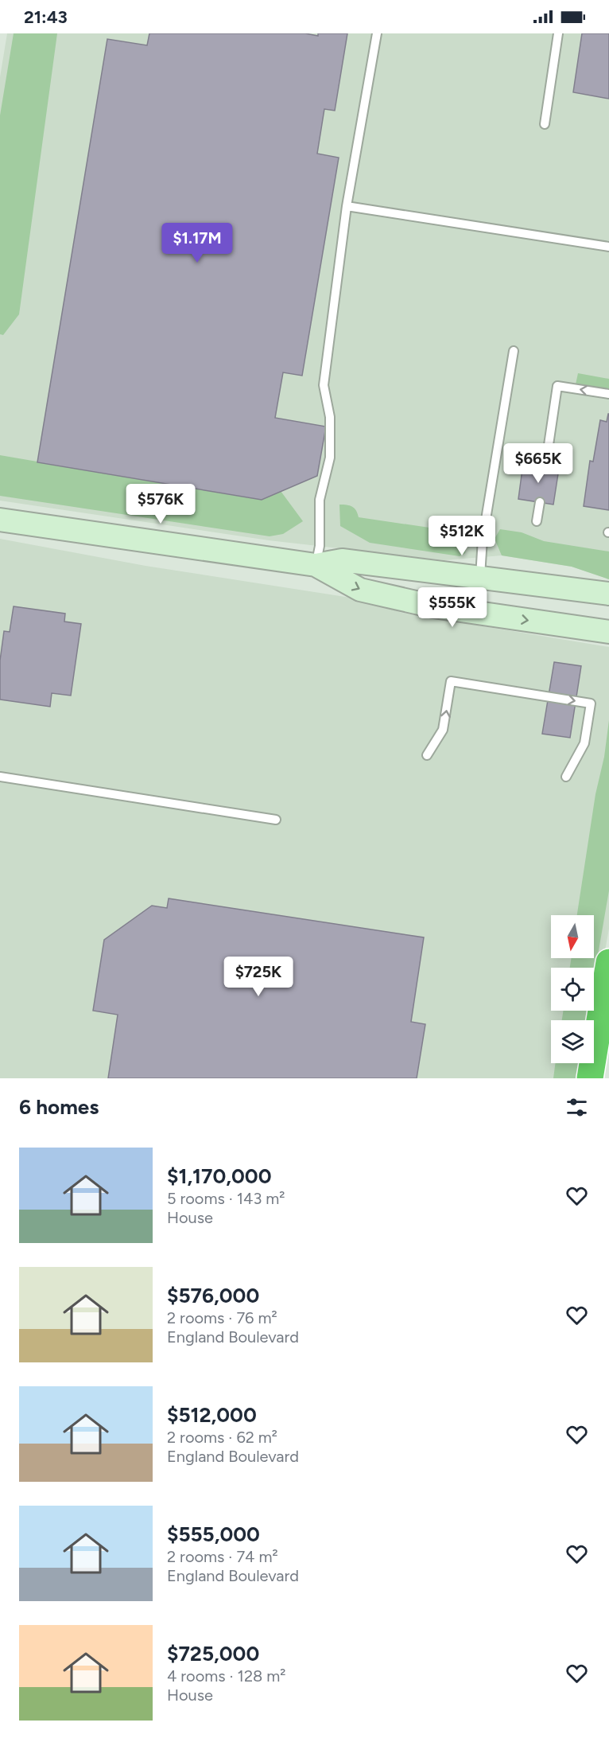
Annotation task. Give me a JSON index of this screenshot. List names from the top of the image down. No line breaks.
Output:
{"north":"bottom","page":{"status":"21:43","price":["$1.17M","$665K","$576K","$512K","$555K","$725K"],"heading":"6 homes","list":[{"name":"$1,170,000","note":"5 rooms · 143 m² · House"},{"name":"$576,000","note":"2 rooms · 76 m² · England Boulevard"},{"name":"$512,000","note":"2 rooms · 62 m² · England Boulevard"},{"name":"$555,000","note":"2 rooms · 74 m² · England Boulevard"},{"name":"$725,000","note":"4 rooms · 128 m² · House"}]}}
